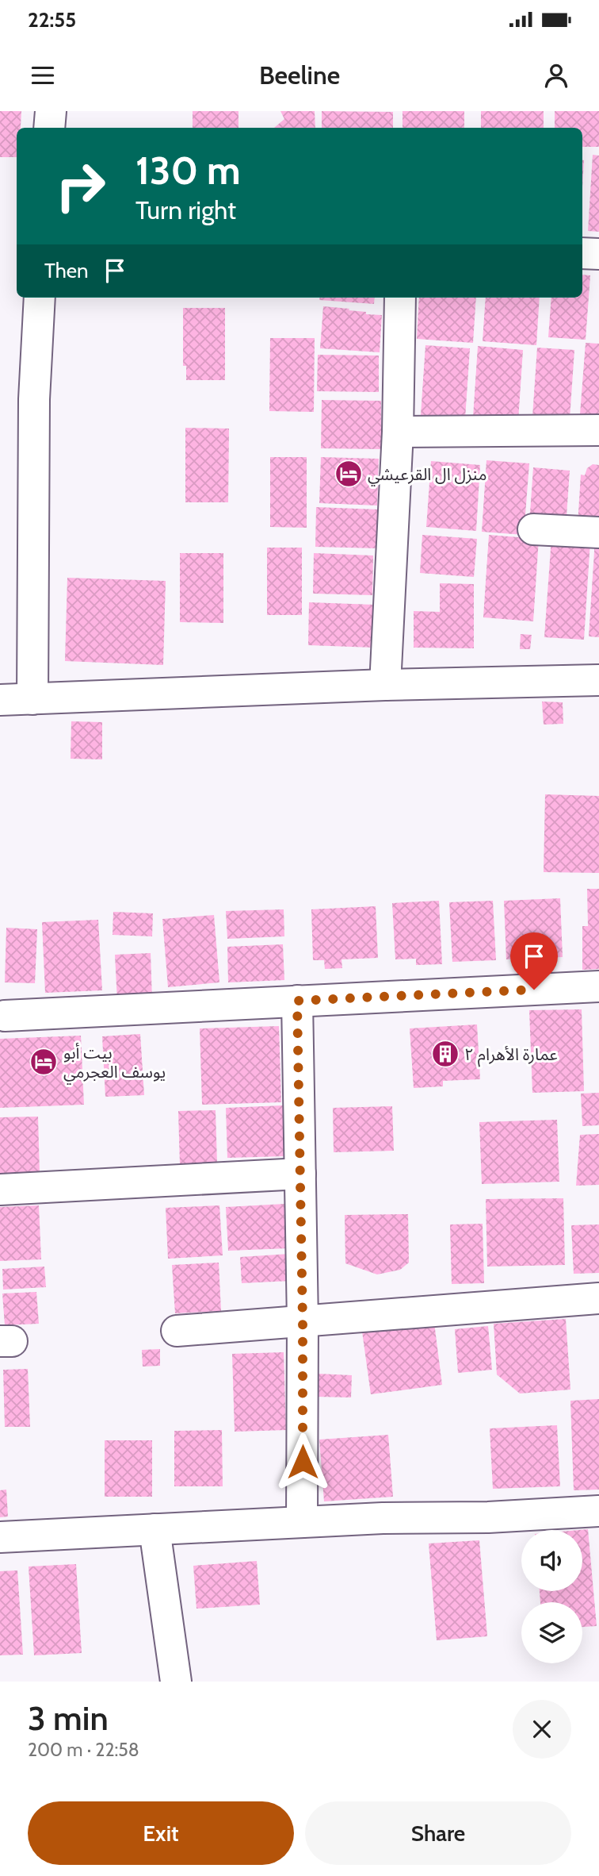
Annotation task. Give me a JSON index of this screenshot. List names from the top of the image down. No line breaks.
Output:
{"places":{"hotel":["منزل ال القرعيشي","بيت أبو يوسف العجرمي"],"building":["عمارة الأهرام ٢"]},"page":{"status":"22:55","header":"Beeline","turn":["130 m","Turn right"],"then":"Then","heading":["3 min","200 m · 22:58"],"buttons":["Exit","Share"]}}
